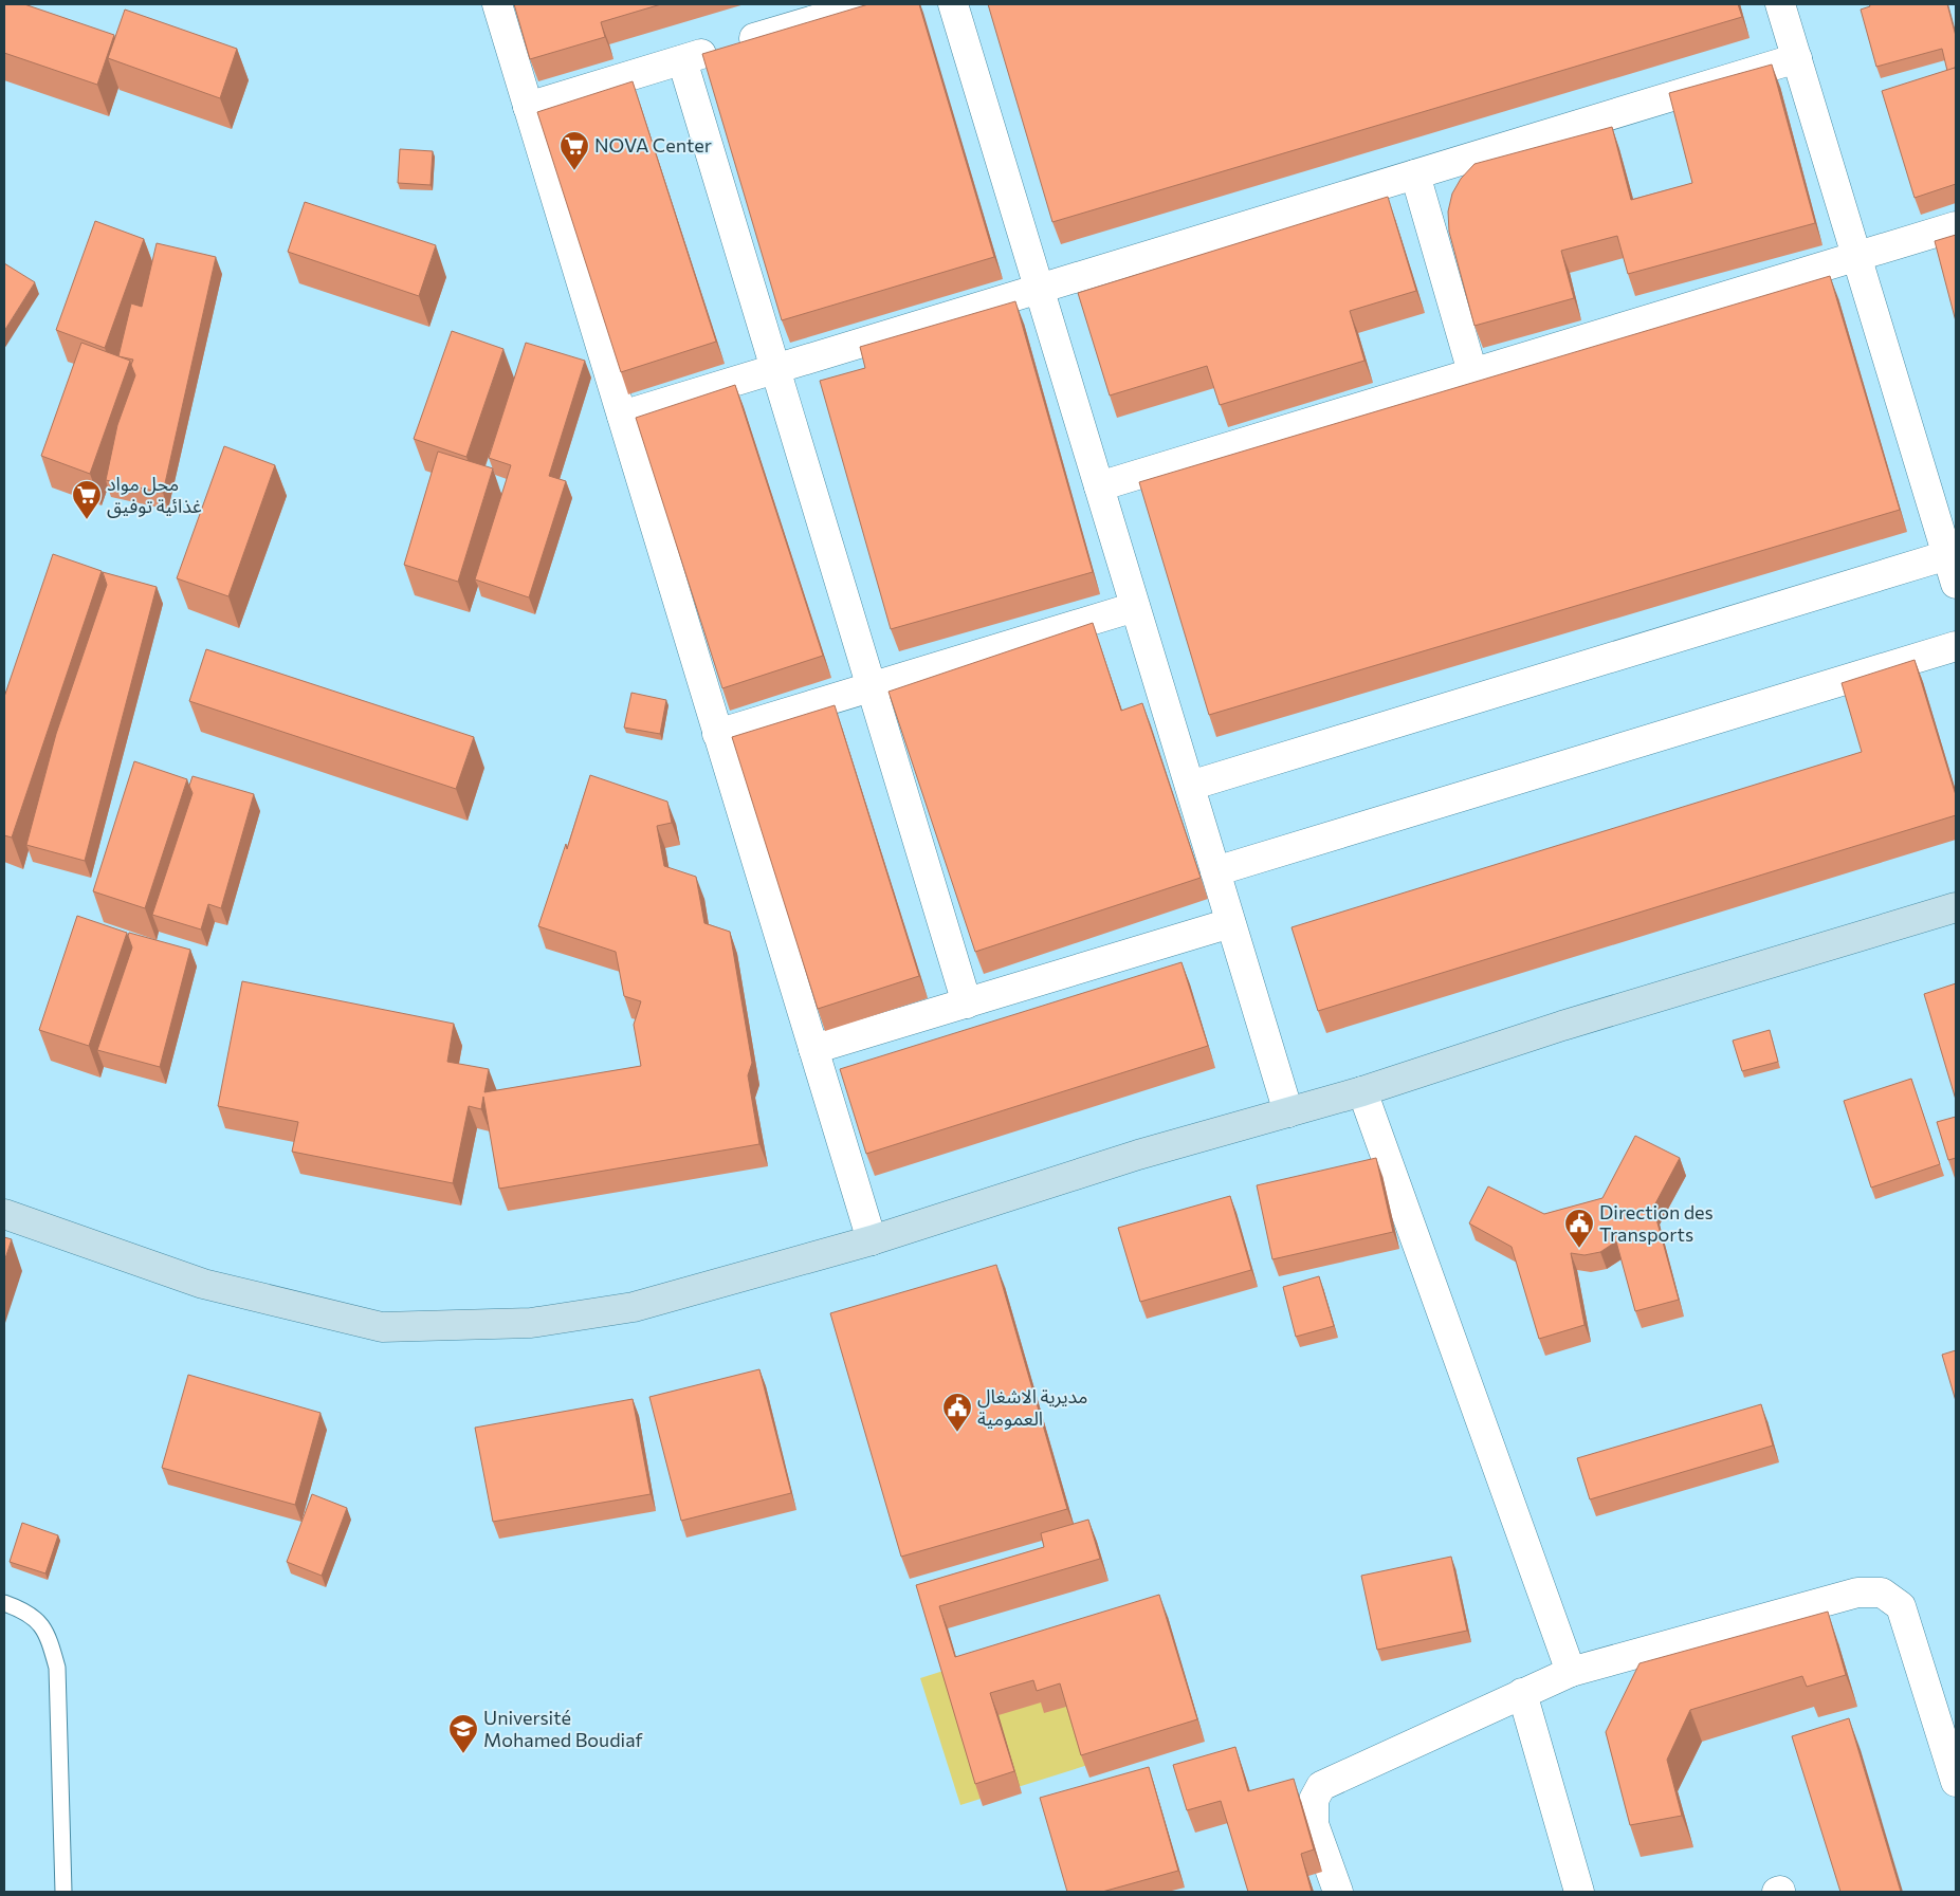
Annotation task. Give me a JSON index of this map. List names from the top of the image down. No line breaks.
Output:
{"places":{"supermarket":["NOVA Center","محل مواد غذائية توفيق"],"public building":["Direction des Transports","مديرية الاشغال العمومية"],"school or university":["Université Mohamed Boudiaf"]}}
